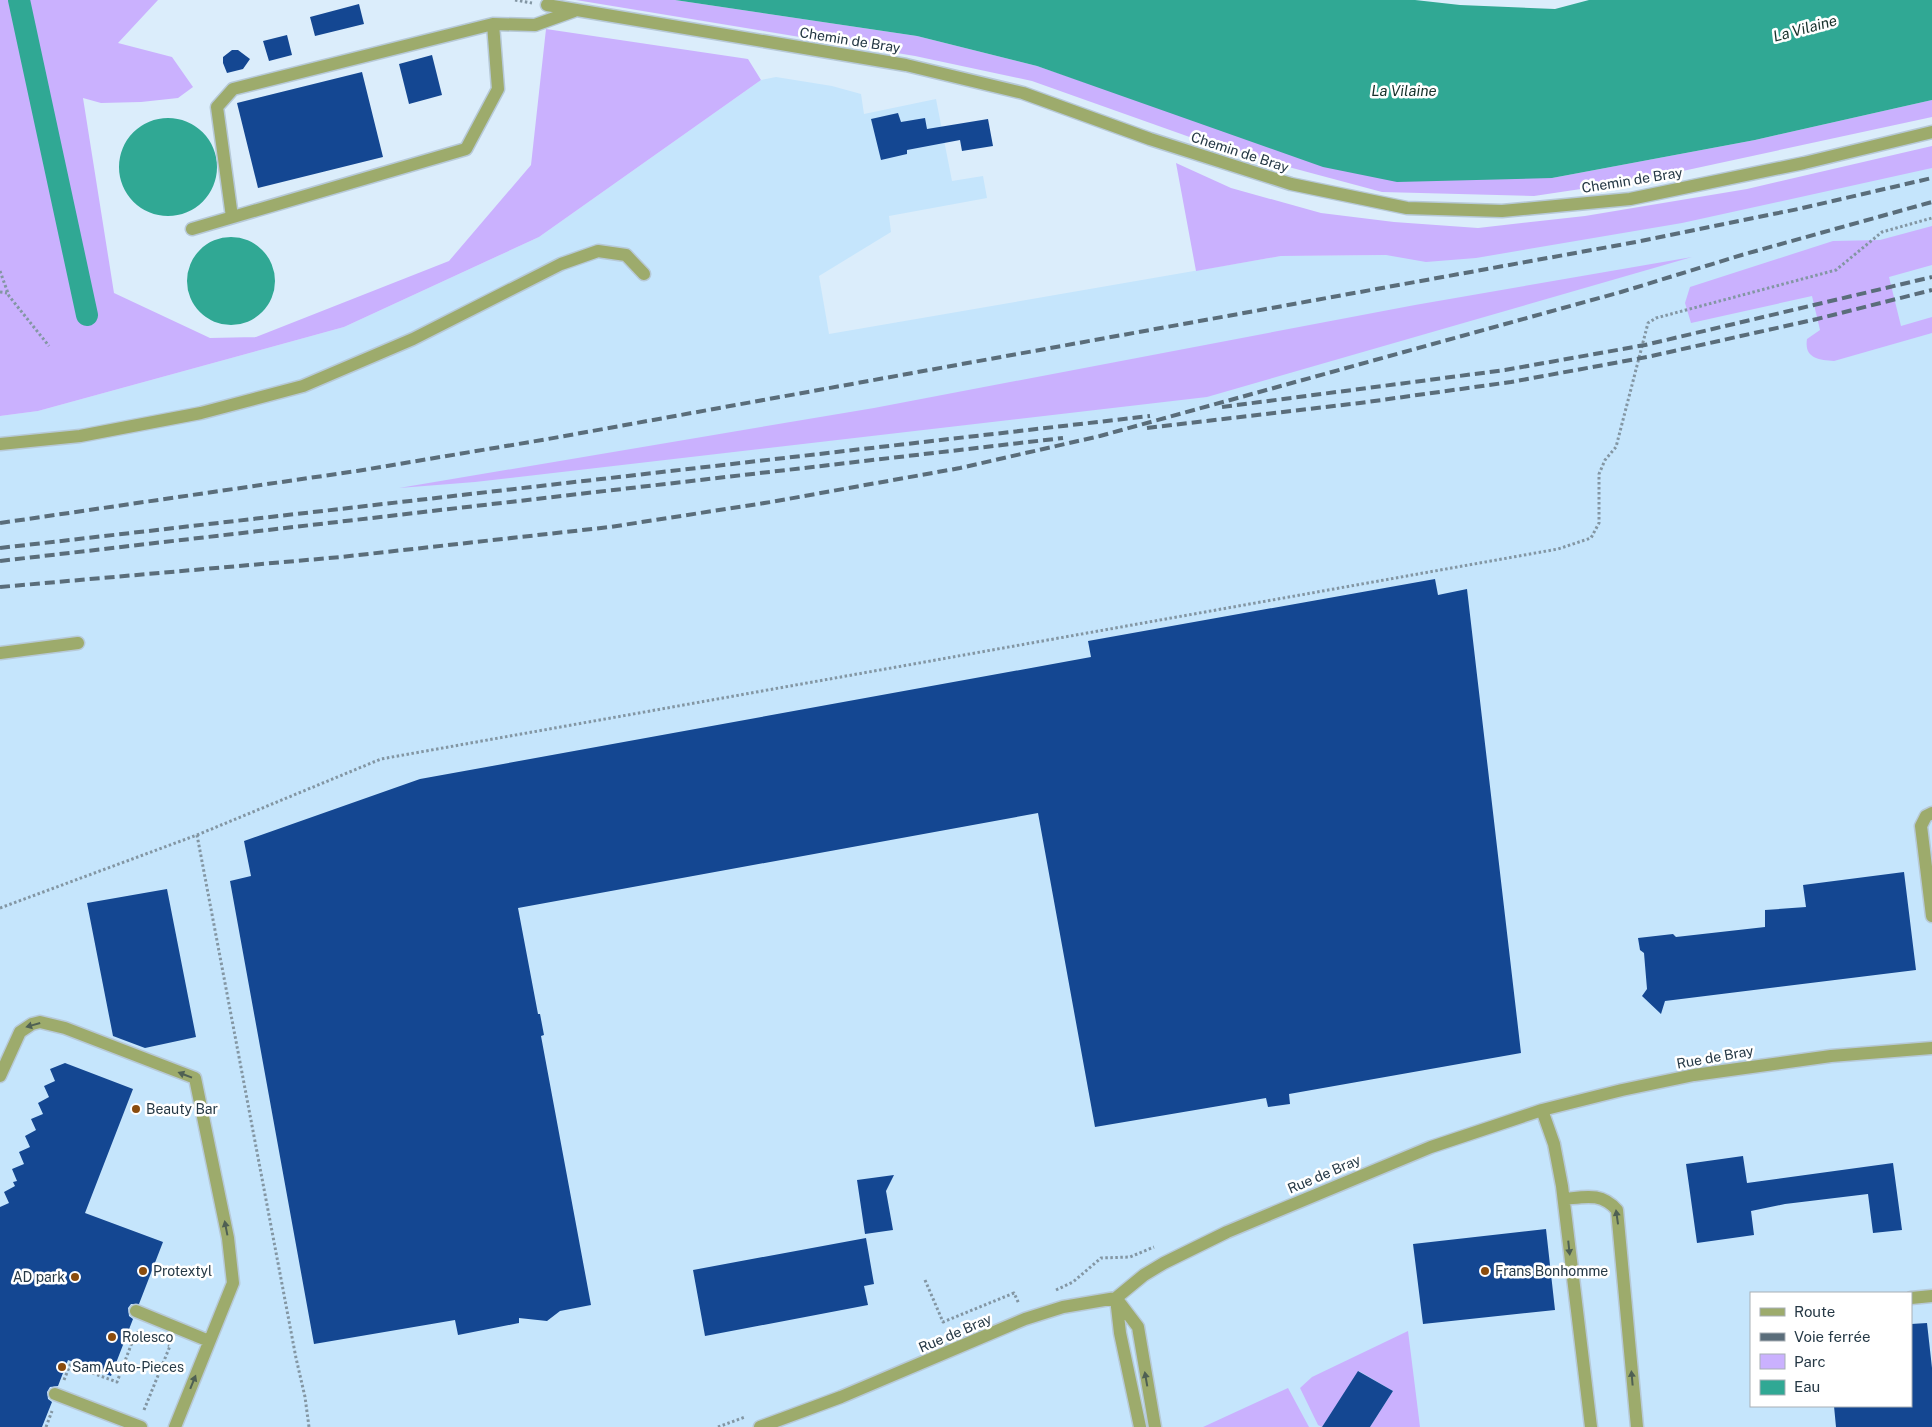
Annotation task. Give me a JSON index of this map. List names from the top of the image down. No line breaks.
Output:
{"streets":{"street":["Chemin de Bray","Rue de Bray"]},"water":["La Vilaine"],"places":["Beauty Bar","Protextyl","Frans Bonhomme","AD park","Rolesco","Sam Auto-Pieces"],"legend":["Route","Voie ferrée","Parc","Eau"]}
